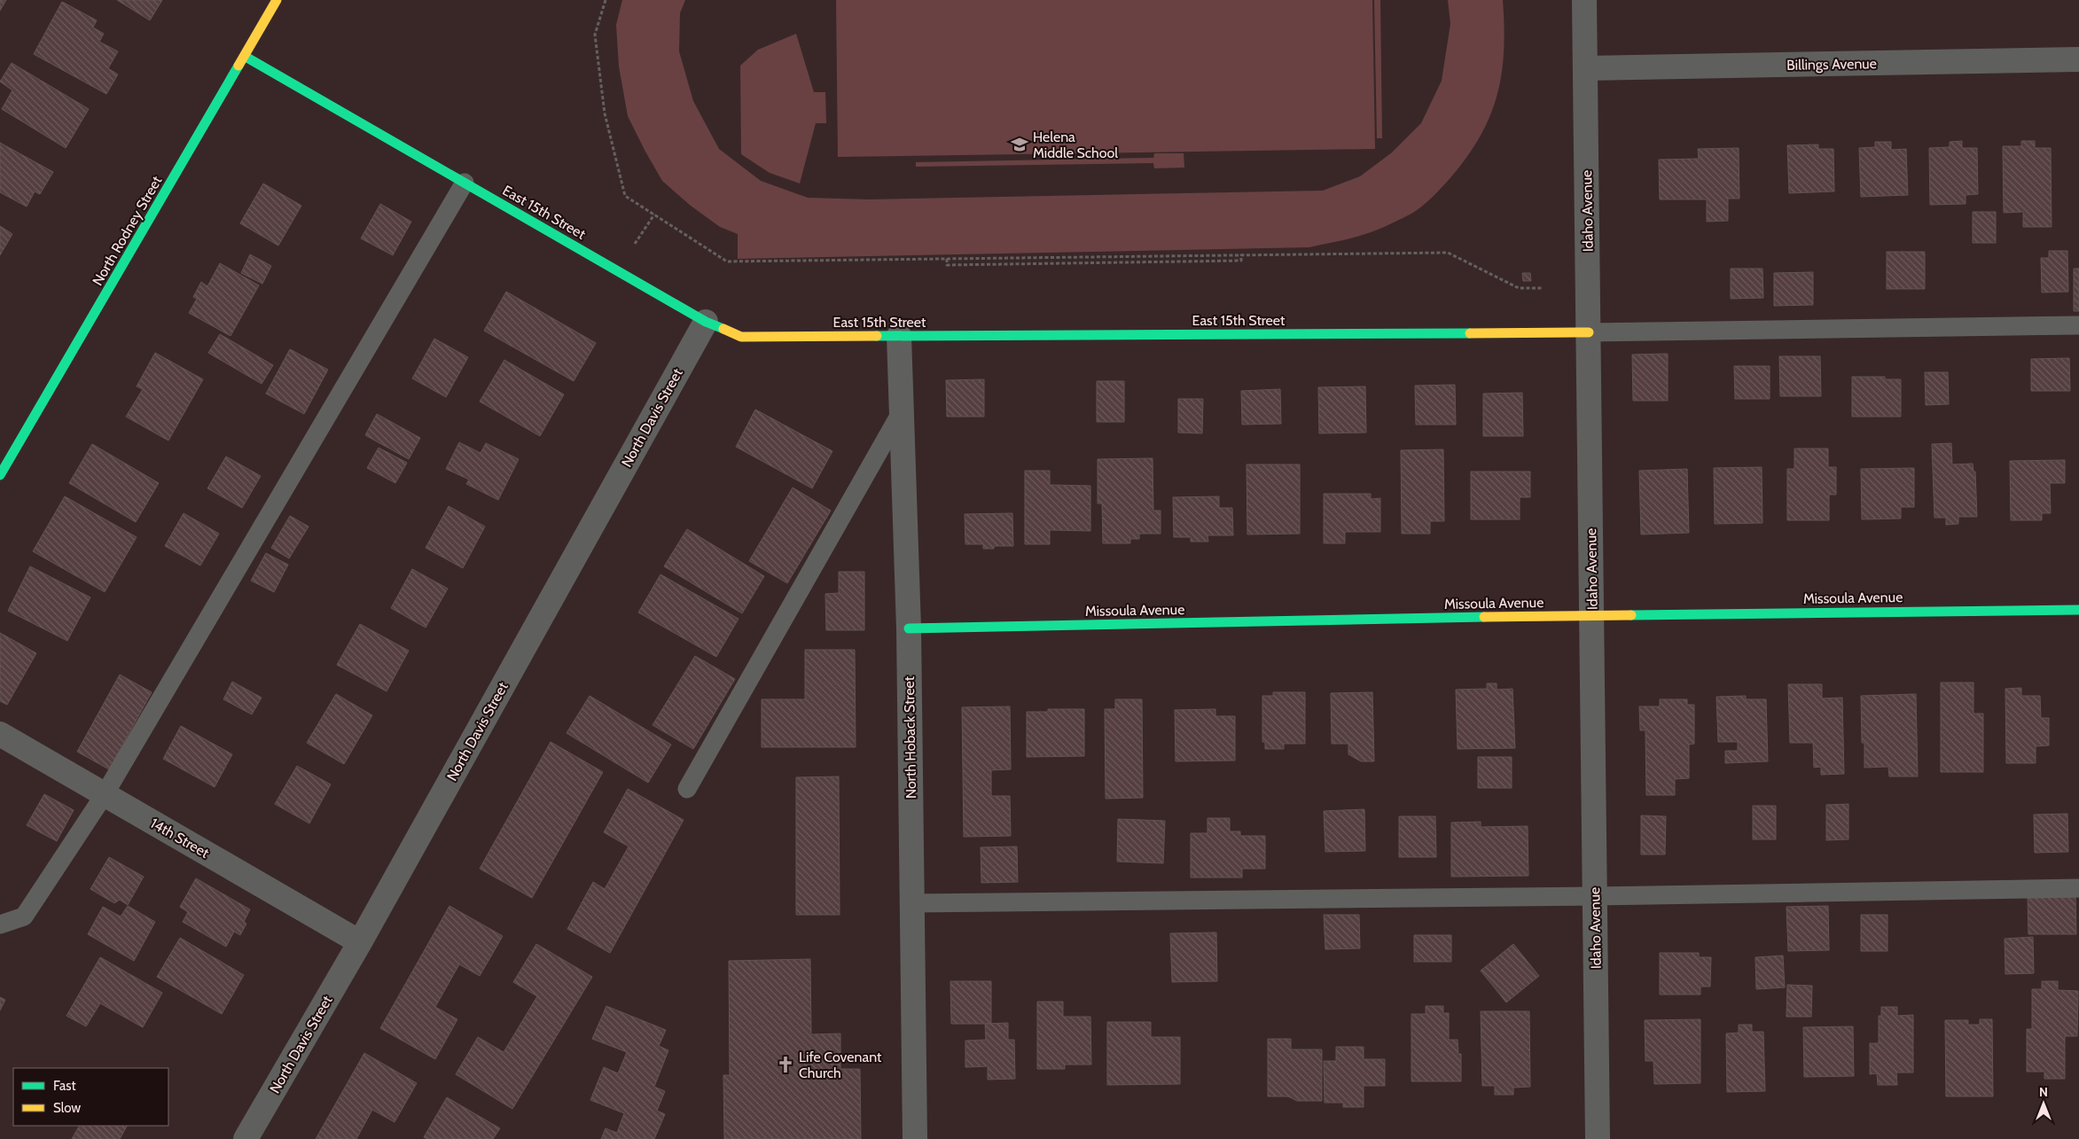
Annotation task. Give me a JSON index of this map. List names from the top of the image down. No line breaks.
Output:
{"streets":{"street":["Billings Avenue","Idaho Avenue","East 15th Street","North Rodney Street","North Davis Street","Missoula Avenue","North Hoback Street","14th Street"]},"crossings":[["Billings Avenue","Idaho Avenue"],["Idaho Avenue","East 15th Street"],["Idaho Avenue","Missoula Avenue"],["East 15th Street","North Rodney Street"],["East 15th Street","North Davis Street"],["East 15th Street","North Hoback Street"],["North Davis Street","14th Street"],["Missoula Avenue","North Hoback Street"]],"places":{"school or university":["Helena Middle School"],"church":["Life Covenant Church"]},"legend":["Fast","Slow"],"north":"top"}
